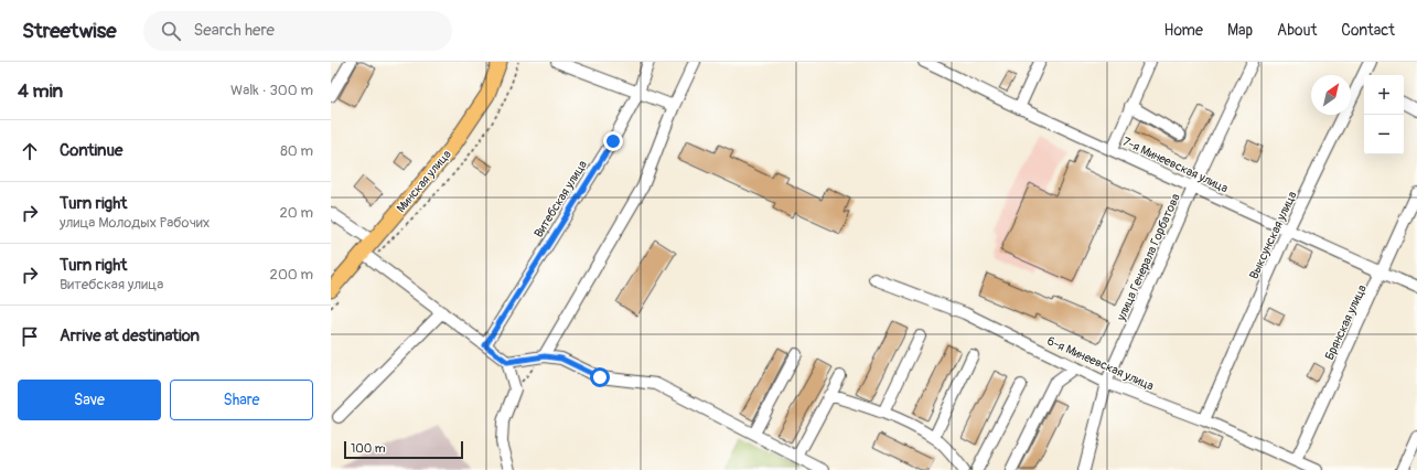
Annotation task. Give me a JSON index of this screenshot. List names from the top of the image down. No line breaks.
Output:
{"streets":{"main road":["Минская улица"],"street":["7-я Минеевская улица","Витебская улица","Выксунская улица","улица Генерала Горбатова","Брянская улица","6-я Минеевская улица"]},"crossings":[["7-я Минеевская улица","Выксунская улица"],["7-я Минеевская улица","улица Генерала Горбатова"],["7-я Минеевская улица","Брянская улица"],["Выксунская улица","6-я Минеевская улица"],["улица Генерала Горбатова","6-я Минеевская улица"],["Брянская улица","6-я Минеевская улица"]],"scale_bar":"100 m","north":"top right","page":{"header":"Streetwise","search":"Search here","nav":["Home","Map","About","Contact"],"heading":["4 min","Walk · 300 m"],"map_buttons":["+","−"],"list":[["Continue","80 m"],["Turn right","улица Молодых Рабочих","20 m"],["Turn right","Витебская улица","200 m"],"Arrive at destination"],"buttons":["Save","Share"],"scale":"100 m"}}
